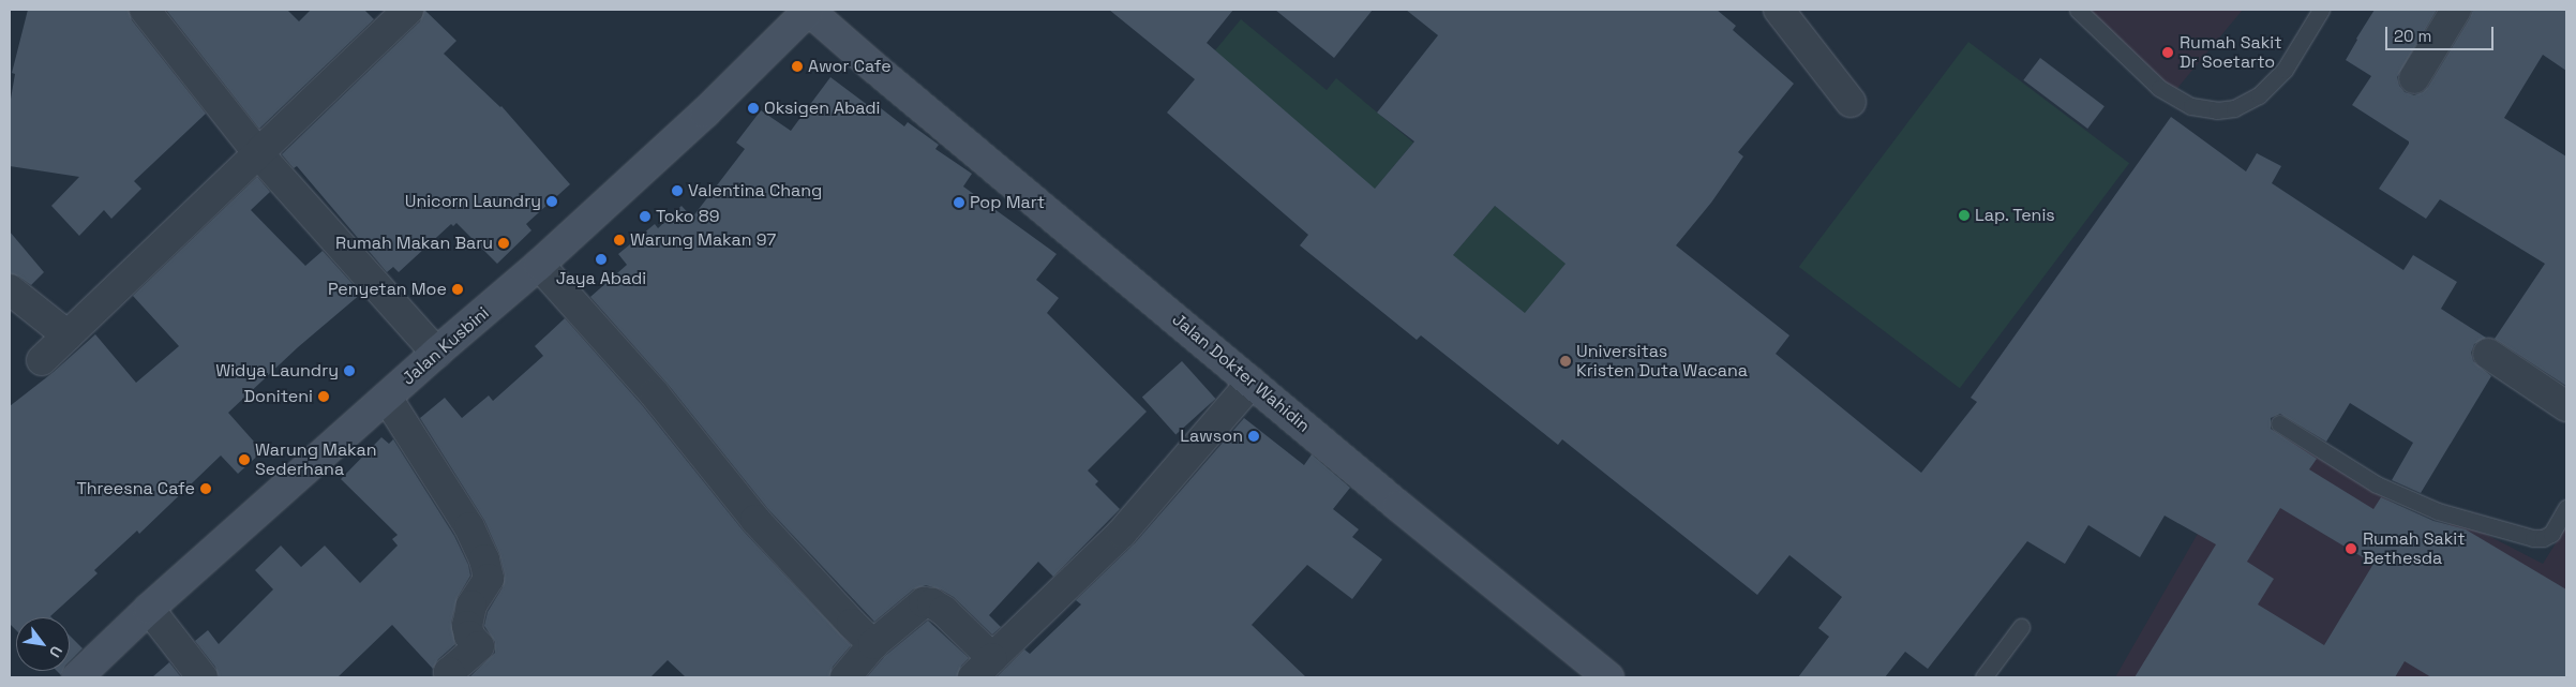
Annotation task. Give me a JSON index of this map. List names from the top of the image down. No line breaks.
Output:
{"streets":{"main road":["Jalan Kusbini","Jalan Dokter Wahidin"]},"crossings":[["Jalan Kusbini","Jalan Dokter Wahidin"]],"places":["Rumah Sakit Dr Soetarto","Awor Cafe","Oksigen Abadi","Valentina Chang","Unicorn Laundry","Pop Mart","Lap. Tenis","Toko 89","Warung Makan 97","Rumah Makan Baru","Jaya Abadi","Penyetan Moe","Universitas Kristen Duta Wacana","Widya Laundry","Doniteni","Lawson","Warung Makan Sederhana","Threesna Cafe","Rumah Sakit Bethesda"],"scale_bar":"20 m","north":"bottom right"}
